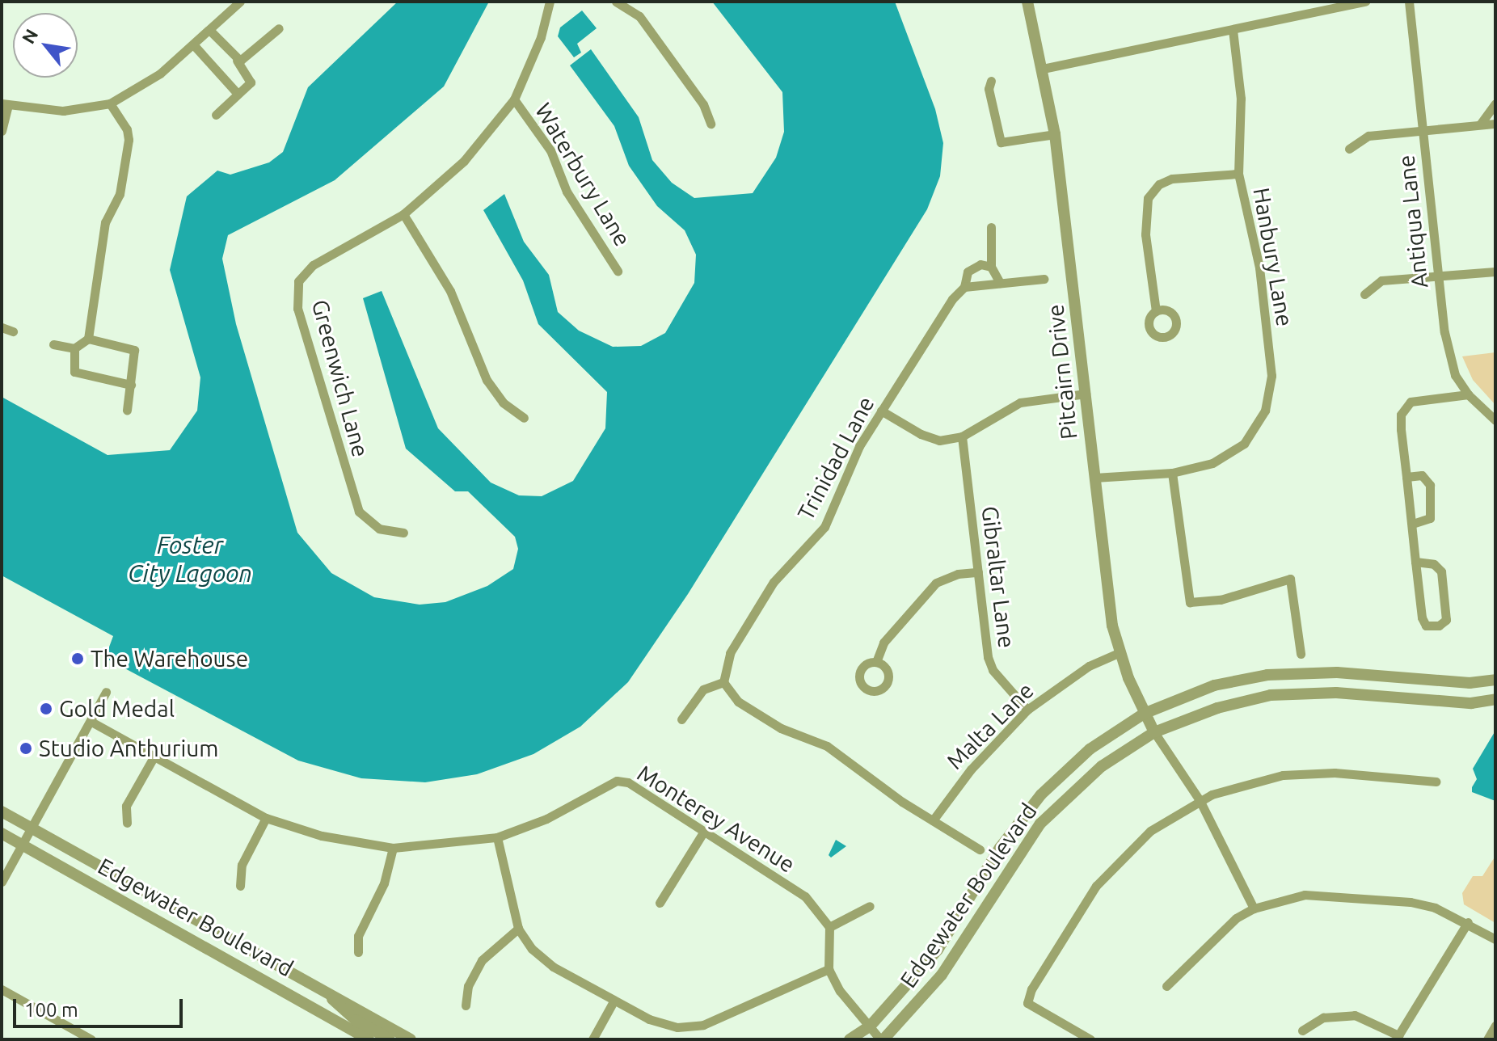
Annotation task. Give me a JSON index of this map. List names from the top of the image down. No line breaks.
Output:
{"streets":{"street":["Waterbury Lane","Antiqua Lane","Hanbury Lane","Pitcairn Drive","Greenwich Lane","Trinidad Lane","Gibraltar Lane","Malta Lane","Monterey Avenue","Edgewater Boulevard"]},"crossings":[["Waterbury Lane","Greenwich Lane"],["Hanbury Lane","Pitcairn Drive"],["Pitcairn Drive","Malta Lane"],["Pitcairn Drive","Edgewater Boulevard"],["Gibraltar Lane","Malta Lane"]],"water":["Foster City Lagoon"],"places":["The Warehouse","Gold Medal","Studio Anthurium"],"scale_bar":"100 m","north":"top left"}
